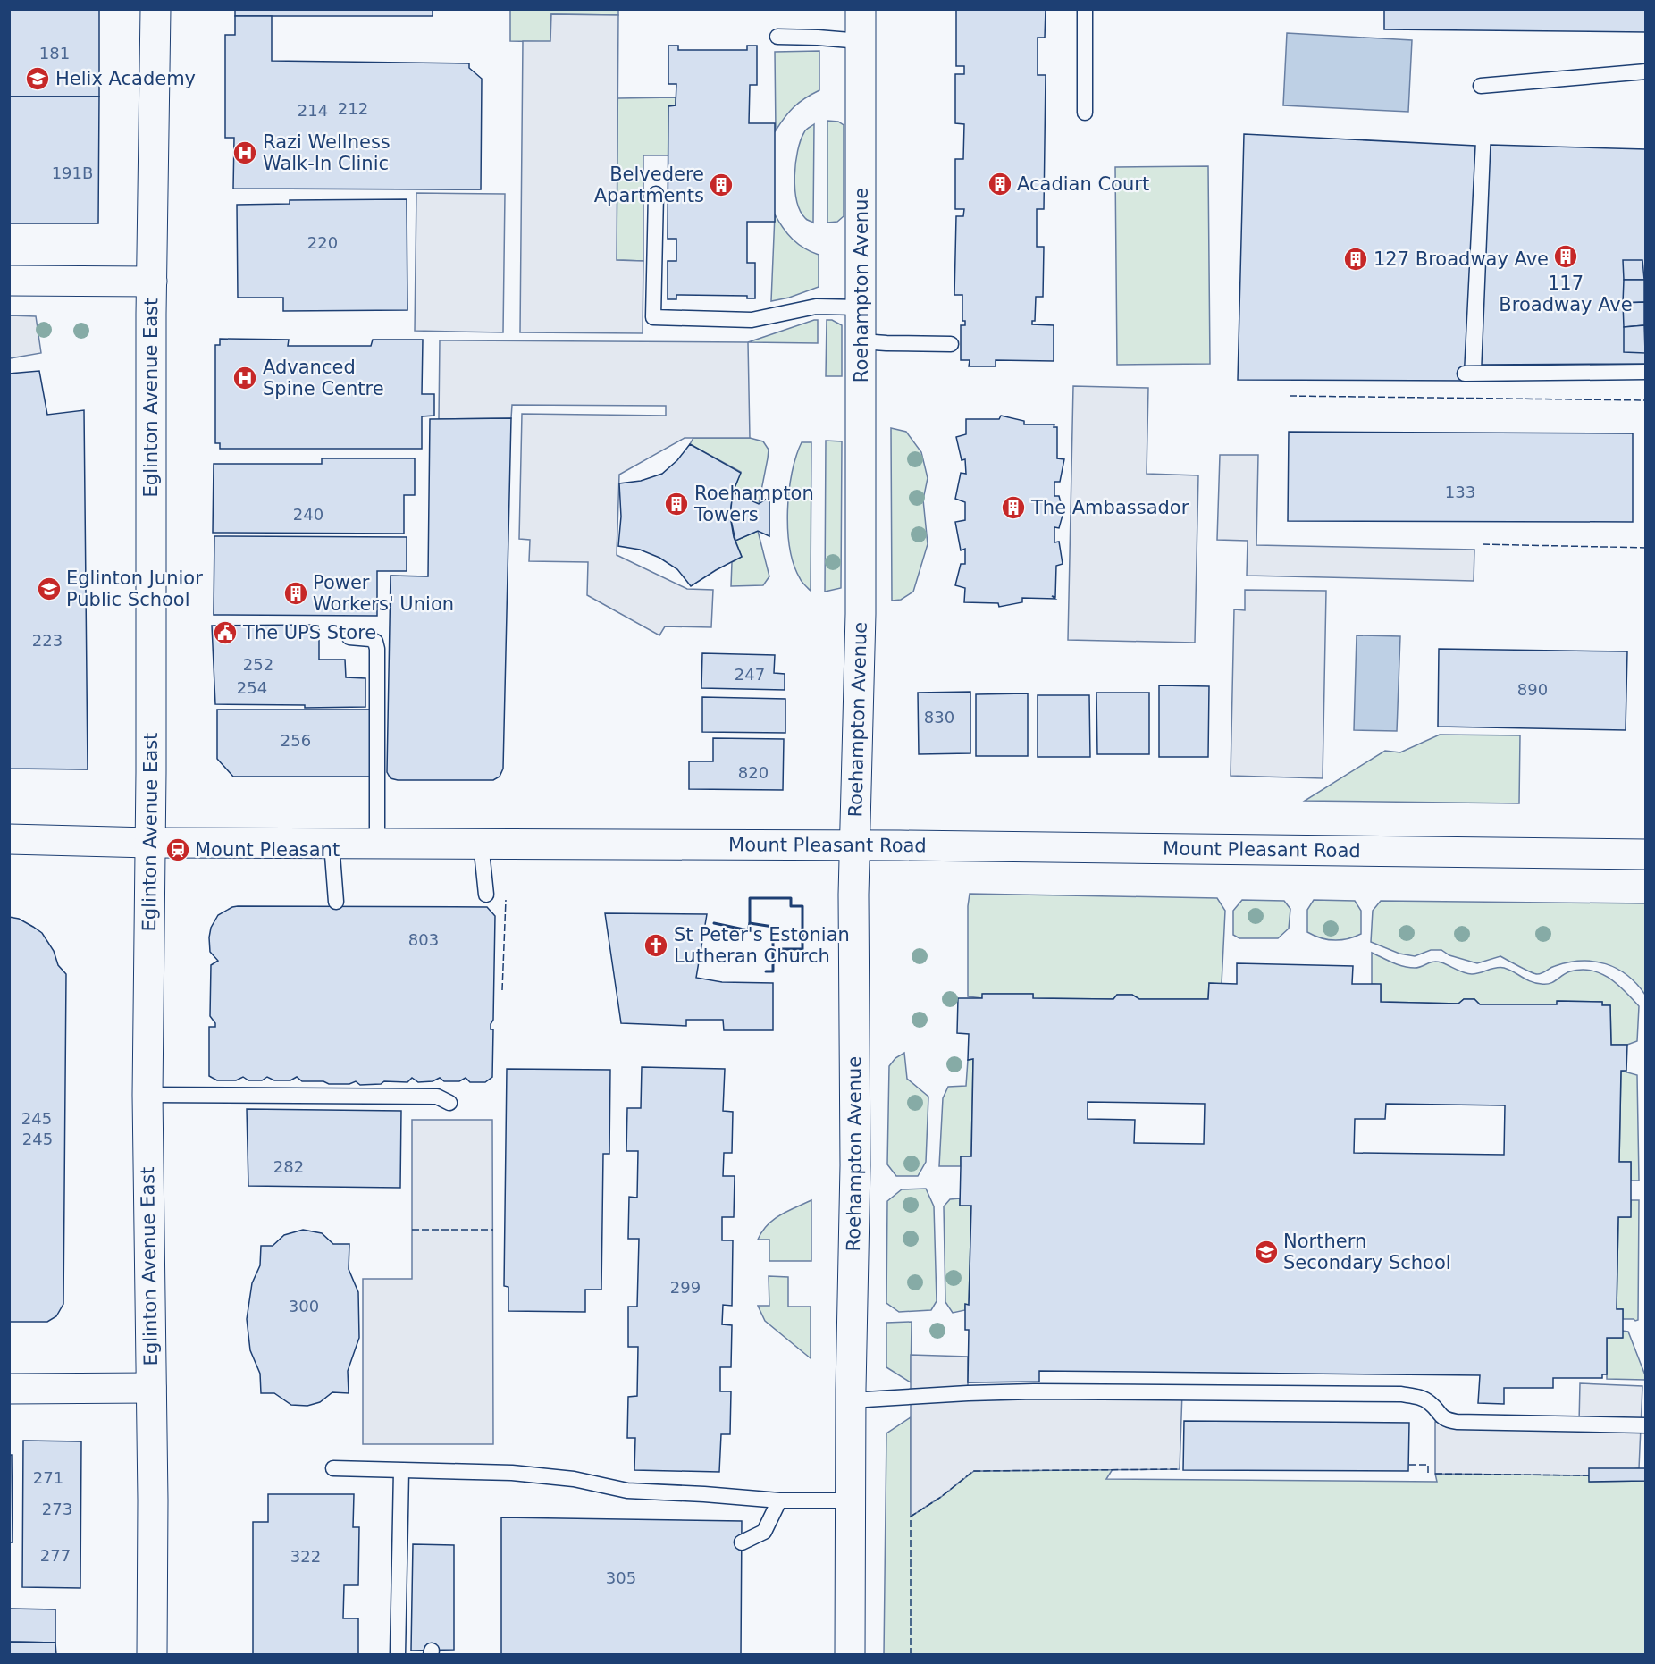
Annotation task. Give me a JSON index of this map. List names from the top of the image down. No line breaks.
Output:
{"streets":{"main road":["Roehampton Avenue","Eglinton Avenue East","Mount Pleasant Road"]},"crossings":[["Roehampton Avenue","Mount Pleasant Road"],["Eglinton Avenue East","Mount Pleasant Road"]],"places":{"school or university":["Helix Academy","Eglinton Junior Public School","Northern Secondary School"],"hospital":["Razi Wellness Walk-In Clinic","Advanced Spine Centre"],"building":["Acadian Court","Belvedere Apartments","117 Broadway Ave","127 Broadway Ave","Roehampton Towers","The Ambassador","Power Workers' Union"],"public building":["The UPS Store"],"station":["Mount Pleasant"],"church":["St Peter's Estonian Lutheran Church"]},"house_numbers":["181","212","214","191B","220","133","240","223","252","247","254","890","830","256","820","803","245","245","282","299","300","271","273","277","322","305"]}
